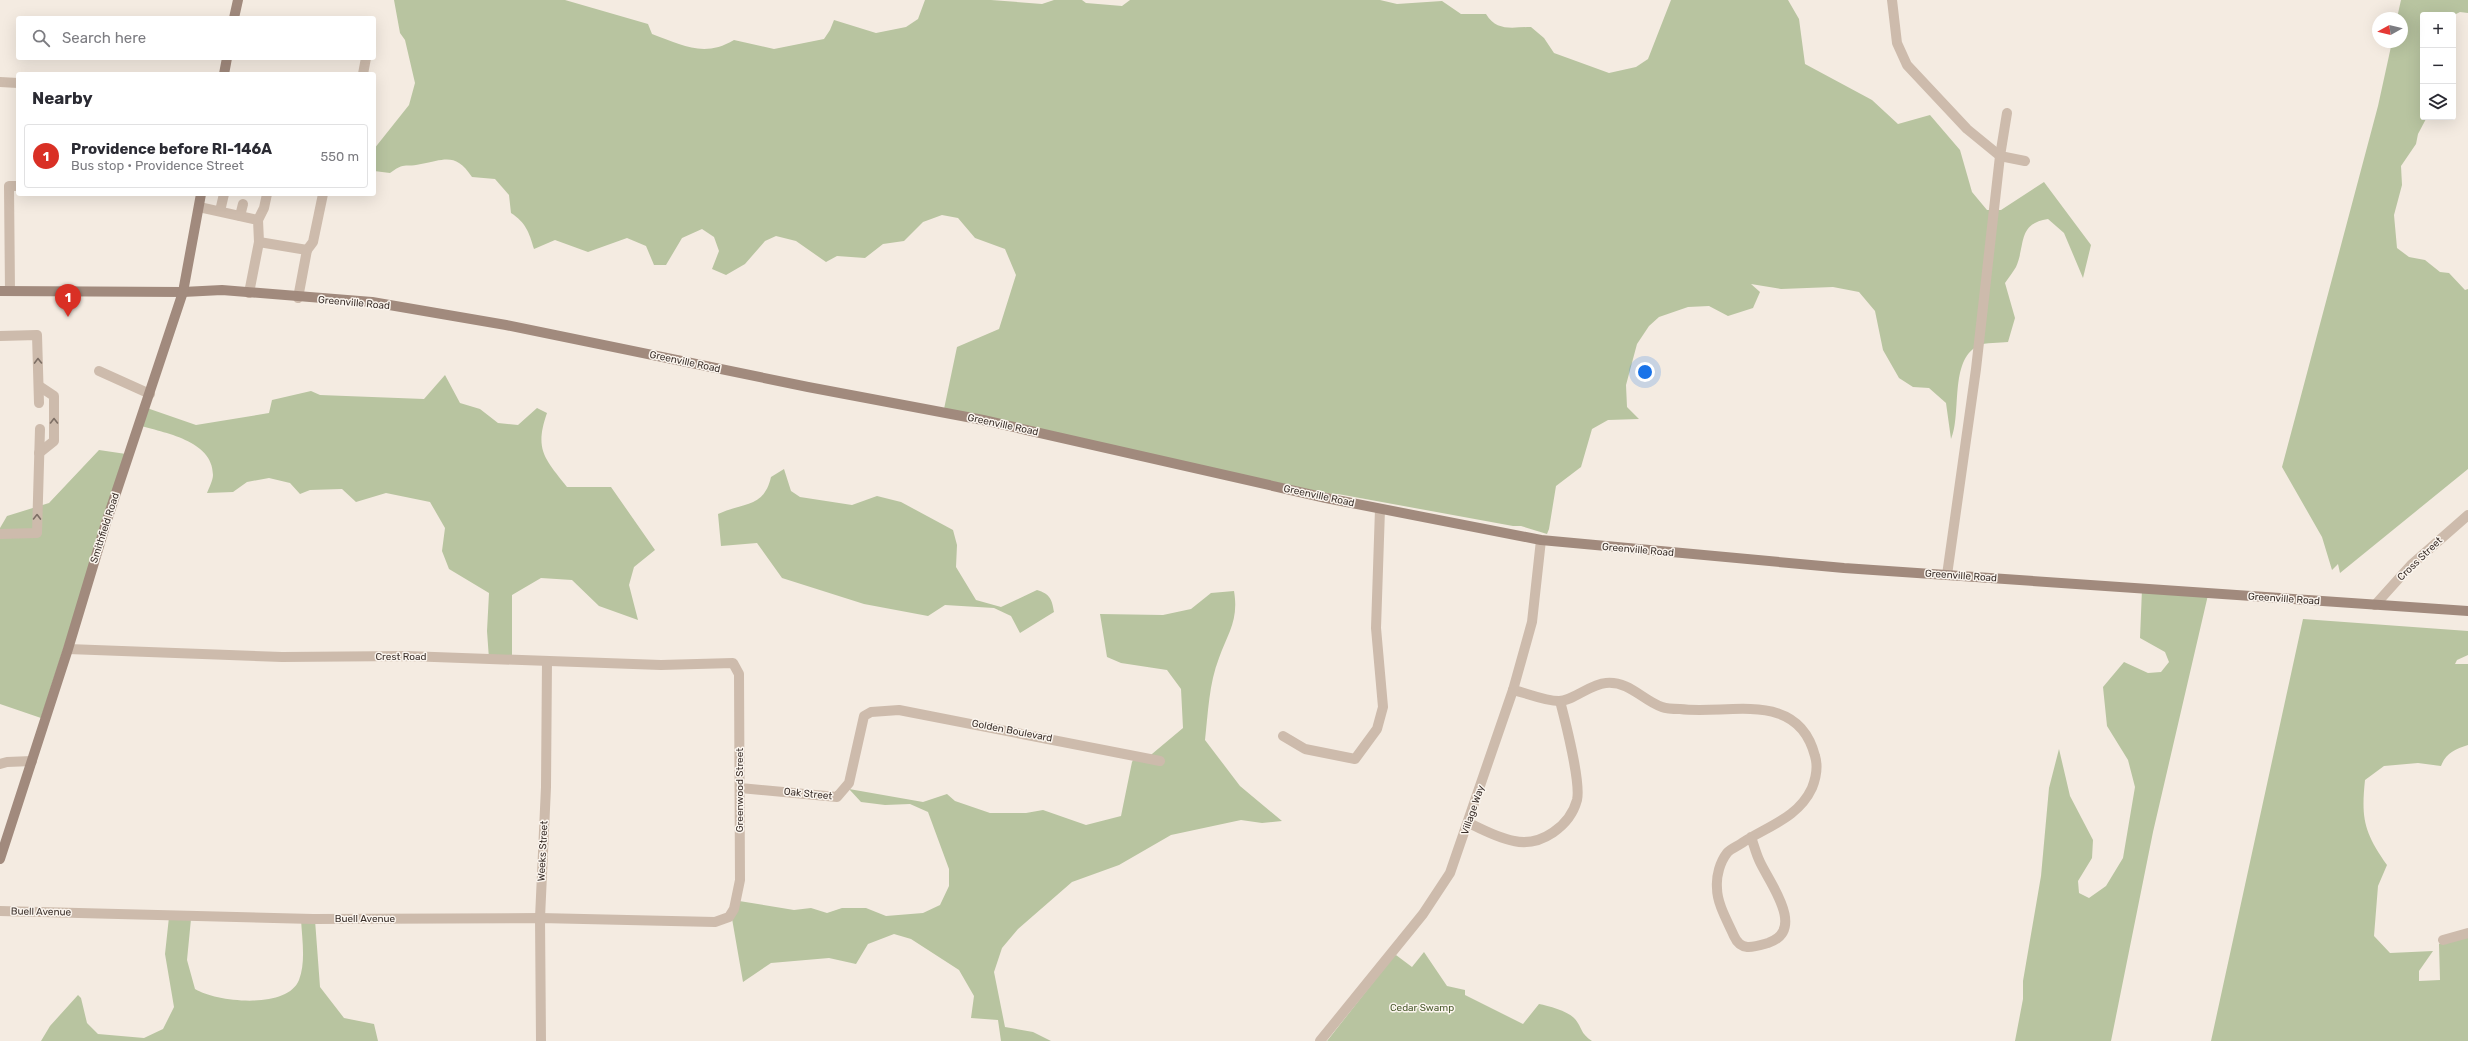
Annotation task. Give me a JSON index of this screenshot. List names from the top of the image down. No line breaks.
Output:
{"streets":{"main road":["Greenville Road","Smithfield Road"],"street":["Cross Street","Crest Road","Golden Boulevard","Greenwood Street","Oak Street","Village Way","Weeks Street","Buell Avenue"]},"crossings":[["Greenville Road","Smithfield Road"],["Greenville Road","Cross Street"],["Greenville Road","Village Way"],["Smithfield Road","Crest Road"],["Crest Road","Greenwood Street"],["Crest Road","Weeks Street"],["Golden Boulevard","Oak Street"],["Greenwood Street","Oak Street"],["Greenwood Street","Buell Avenue"],["Weeks Street","Buell Avenue"]],"parks":["Cedar Swamp"],"north":"left","page":{"map_buttons":["+","−"],"search":"Search here","heading":"Nearby","list":[{"mark":"1","name":"Providence before RI-146A","note":"Bus stop · Providence Street","value":"550 m"}],"pins":"1"}}
